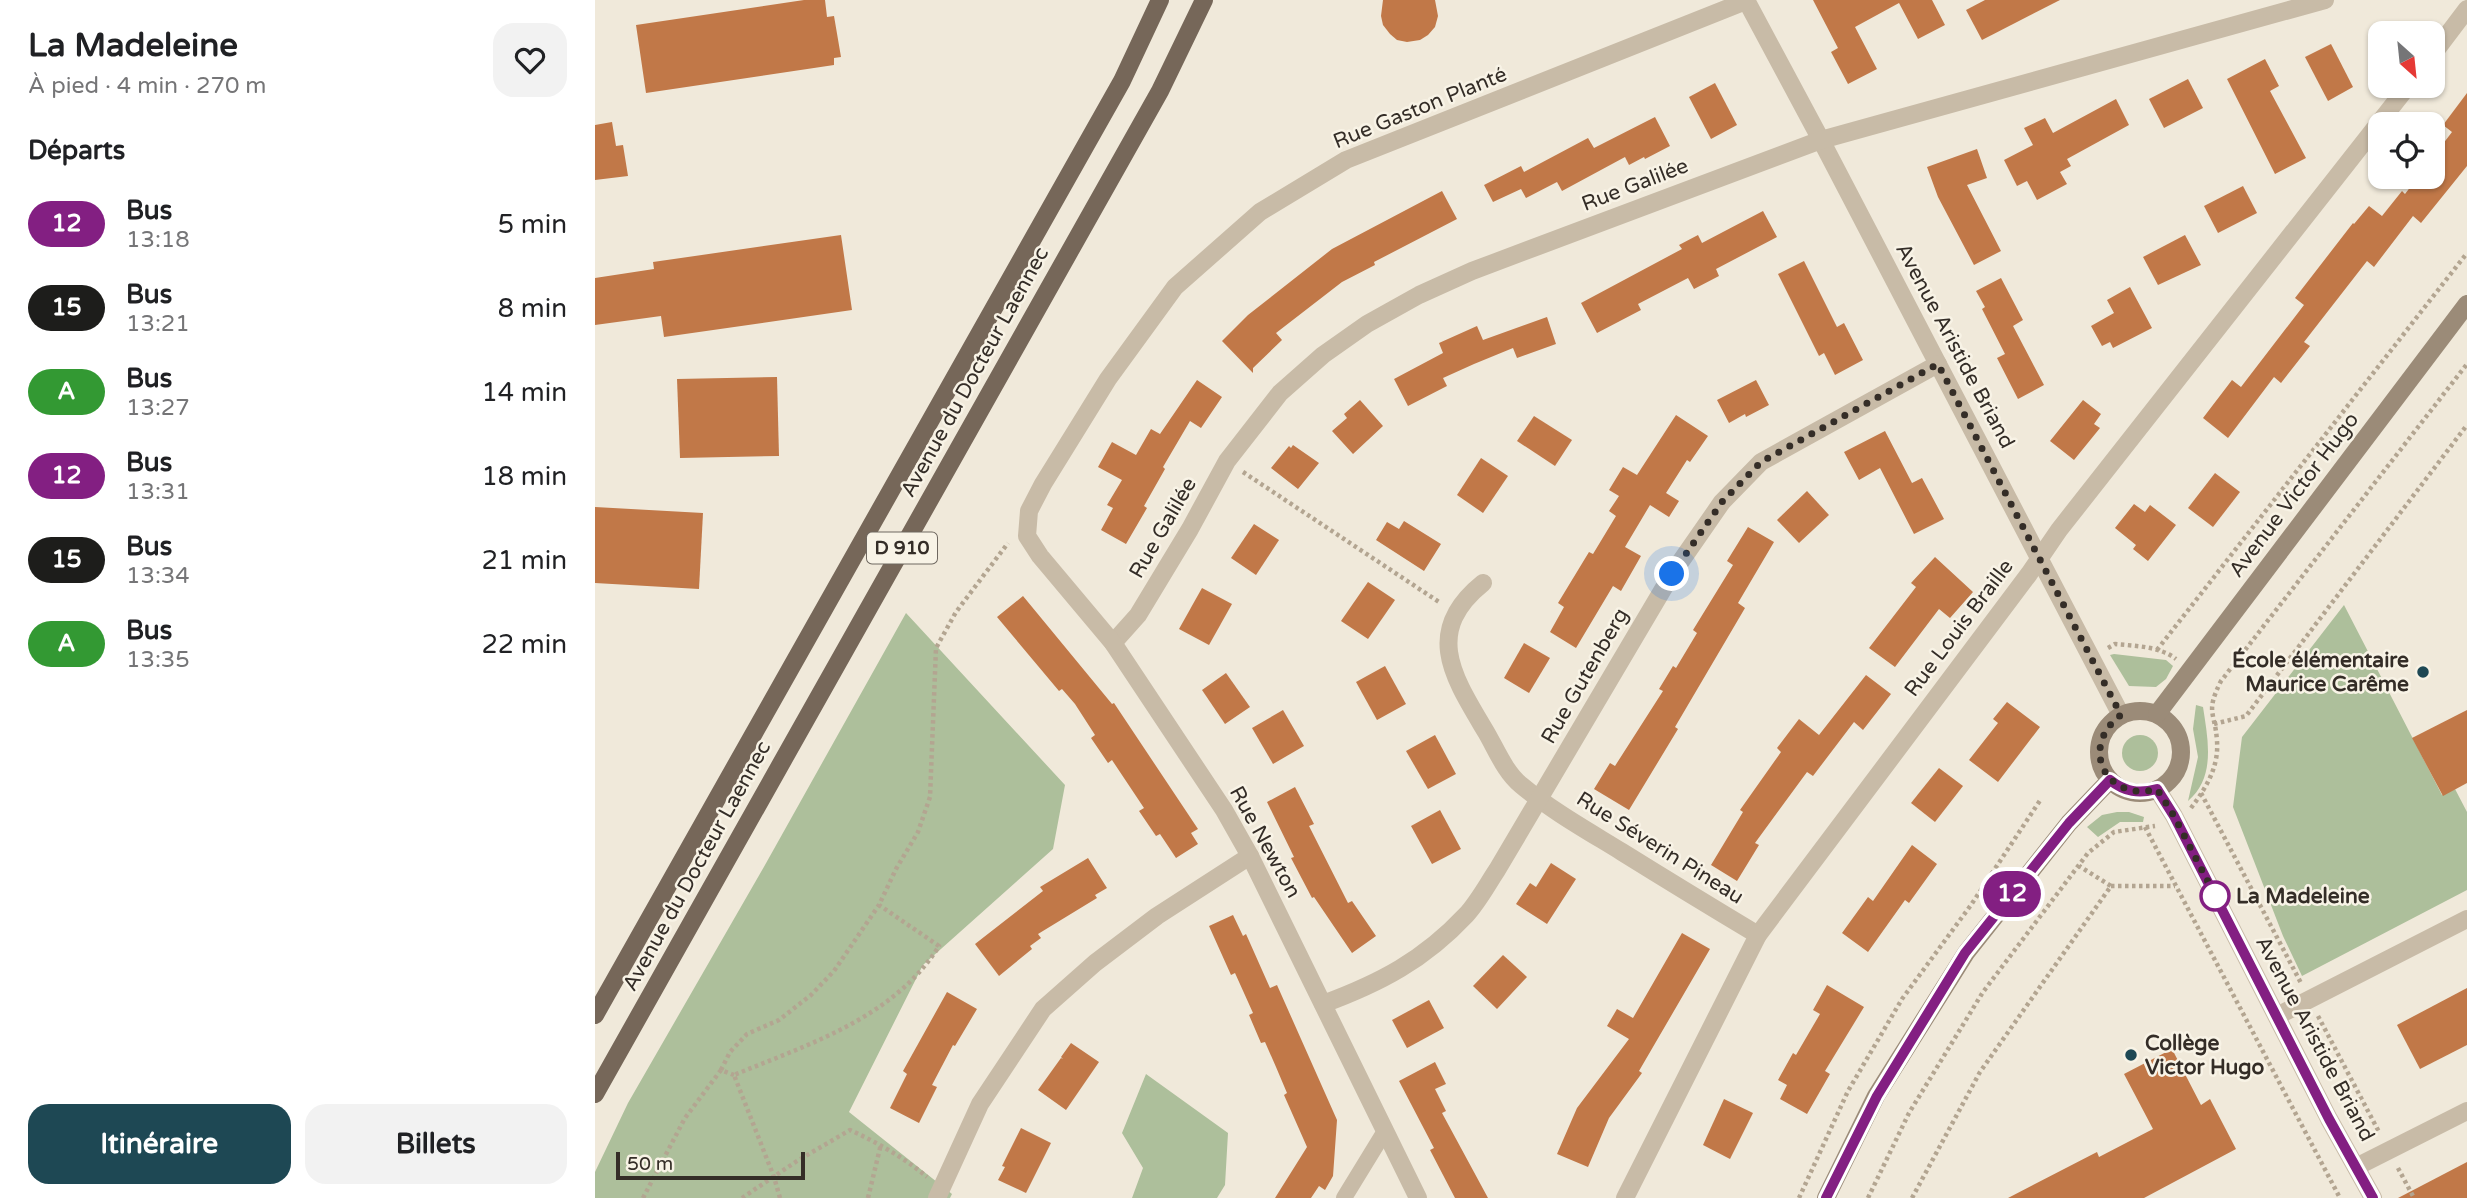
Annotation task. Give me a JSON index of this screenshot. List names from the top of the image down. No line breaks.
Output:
{"streets":{"main road":["Avenue du Docteur Laennec","Avenue Victor Hugo","D 910"],"street":["Rue Gaston Planté","Rue Galilée","Avenue Aristide Briand","Rue Louis Braille","Rue Gutenberg","Rue Newton","Rue Séverin Pineau"]},"crossings":[["Rue Gaston Planté","Avenue Aristide Briand"],["Rue Gaston Planté","Rue Newton"],["Rue Galilée","Avenue Aristide Briand"],["Rue Galilée","Rue Newton"],["Avenue Aristide Briand","Avenue Victor Hugo"],["Avenue Aristide Briand","Rue Louis Braille"],["Avenue Aristide Briand","Rue Gutenberg"],["Rue Louis Braille","Rue Séverin Pineau"],["Rue Gutenberg","Rue Newton"],["Rue Gutenberg","Rue Séverin Pineau"]],"places":["École élémentaire Maurice Carême","La Madeleine","Collège Victor Hugo"],"lines":["bus line 12"],"scale_bar":"50 m","north":"bottom right","page":{"heading":[["La Madeleine","À pied · 4 min · 270 m"],"Départs"],"on_map":"12","list":[{"mark":"12","name":"Bus","note":"13:18","value":"5 min"},{"mark":"15","name":"Bus","note":"13:21","value":"8 min"},{"mark":"A","name":"Bus","note":"13:27","value":"14 min"},{"mark":"12","name":"Bus","note":"13:31","value":"18 min"},{"mark":"15","name":"Bus","note":"13:34","value":"21 min"},{"mark":"A","name":"Bus","note":"13:35","value":"22 min"}],"buttons":["Itinéraire","Billets"],"scale":"50 m"}}
